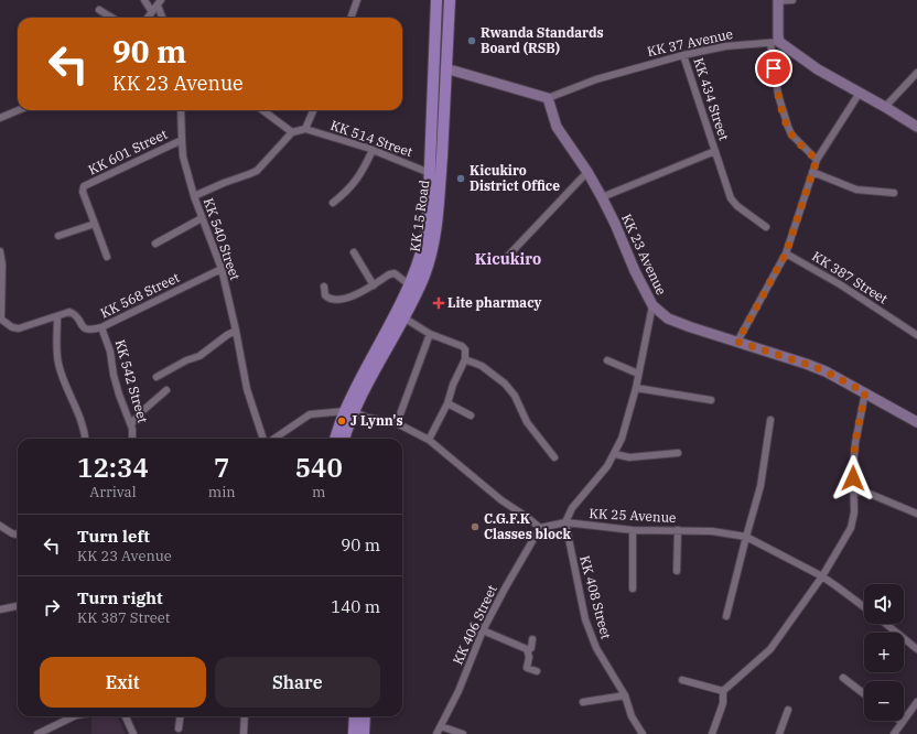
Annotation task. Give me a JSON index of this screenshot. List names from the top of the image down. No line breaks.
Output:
{"streets":{"highway":["KK 15 Road"],"main road":["KK 23 Avenue"],"street":["KK 37 Avenue","KK 434 Street","KK 514 Street","KK 601 Street","KK 540 Street","KK 387 Street","KK 568 Street","KK 542 Street","KK 25 Avenue","KK 408 Street","KK 406 Street"]},"crossings":[["KK 37 Avenue","KK 434 Street"],["KK 37 Avenue","KK 23 Avenue"],["KK 514 Street","KK 15 Road"],["KK 601 Street","KK 540 Street"],["KK 540 Street","KK 568 Street"],["KK 568 Street","KK 542 Street"],["KK 25 Avenue","KK 408 Street"],["KK 25 Avenue","KK 406 Street"]],"districts":["Kicukiro"],"places":{"other":["Rwanda Standards Board (RSB)","Kicukiro District Office","J Lynn's","C.G.F.K Classes block"],"health":["Lite pharmacy"]},"page":{"turn":["90 m","KK 23 Avenue"],"eta":["12:34","Arrival","7","min","540","m"],"list":[{"name":"Turn left","note":"KK 23 Avenue","value":"90 m"},{"name":"Turn right","note":"KK 387 Street","value":"140 m"}],"map_buttons":["+","−"],"buttons":["Exit","Share"]}}
